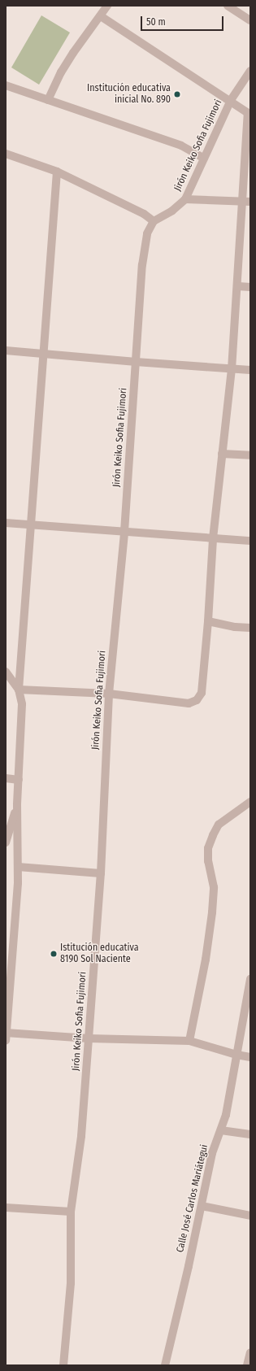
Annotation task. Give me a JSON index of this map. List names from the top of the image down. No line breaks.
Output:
{"streets":{"street":["Jirón Keiko Sofia Fujimori","Calle José Carlos Mariátegui"]},"places":["Institución educativa inicial No. 890","Istitución educativa 8190 Sol Naciente"],"scale_bar":"50 m"}
